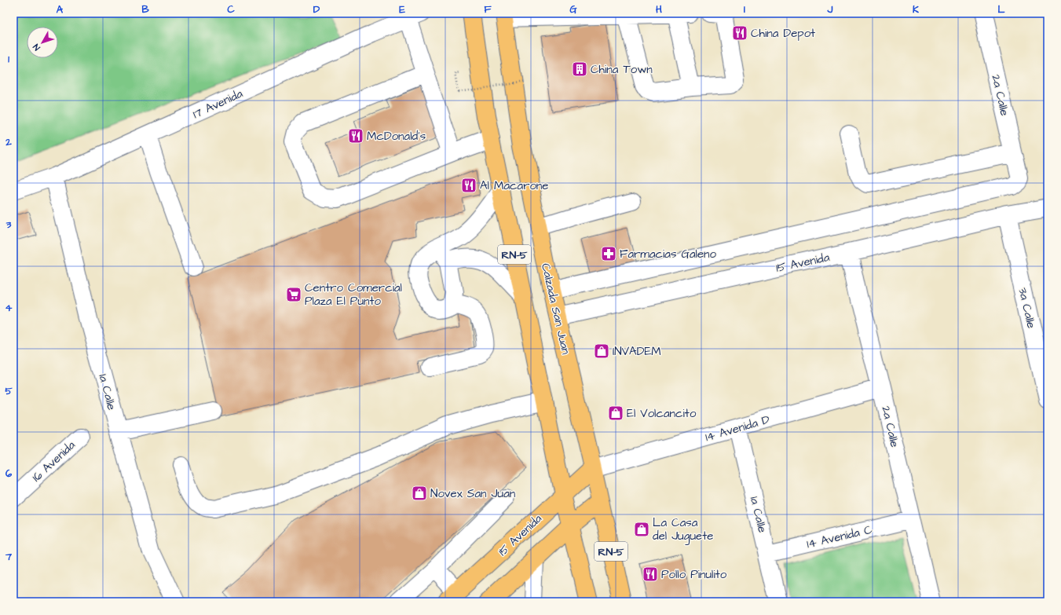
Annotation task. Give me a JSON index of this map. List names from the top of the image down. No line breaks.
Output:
{"streets":{"main road":["RN-5","15 Avenida","Calzada San Juan"],"street":["2a Calle","17 Avenida","3a Calle","1a Calle","14 Avenida D","16 Avenida","14 Avenida C"]},"crossings":[["2a Calle","15 Avenida"],["2a Calle","Calzada San Juan"],["2a Calle","14 Avenida D"],["2a Calle","14 Avenida C"],["17 Avenida","1a Calle"],["RN-5","15 Avenida"],["15 Avenida","3a Calle"],["15 Avenida","Calzada San Juan"],["15 Avenida","14 Avenida D"],["Calzada San Juan","14 Avenida D"],["1a Calle","14 Avenida D"],["1a Calle","14 Avenida C"]],"places":{"restaurant":["China Depot","McDonald's","Al Macarone","Pollo Pinulito"],"building":["China Town"],"pharmacy":["Farmacias Galeno"],"supermarket":["Centro Comercial Plaza El Punto"],"shop":["INVADEM","El Volcancito","Novex San Juan","La Casa del Juguete"]},"north":"bottom left","grid":{"columns":["A","B","C","D","E","F","G","H","I","J","K","L"],"rows":["1","2","3","4","5","6","7"]}}
